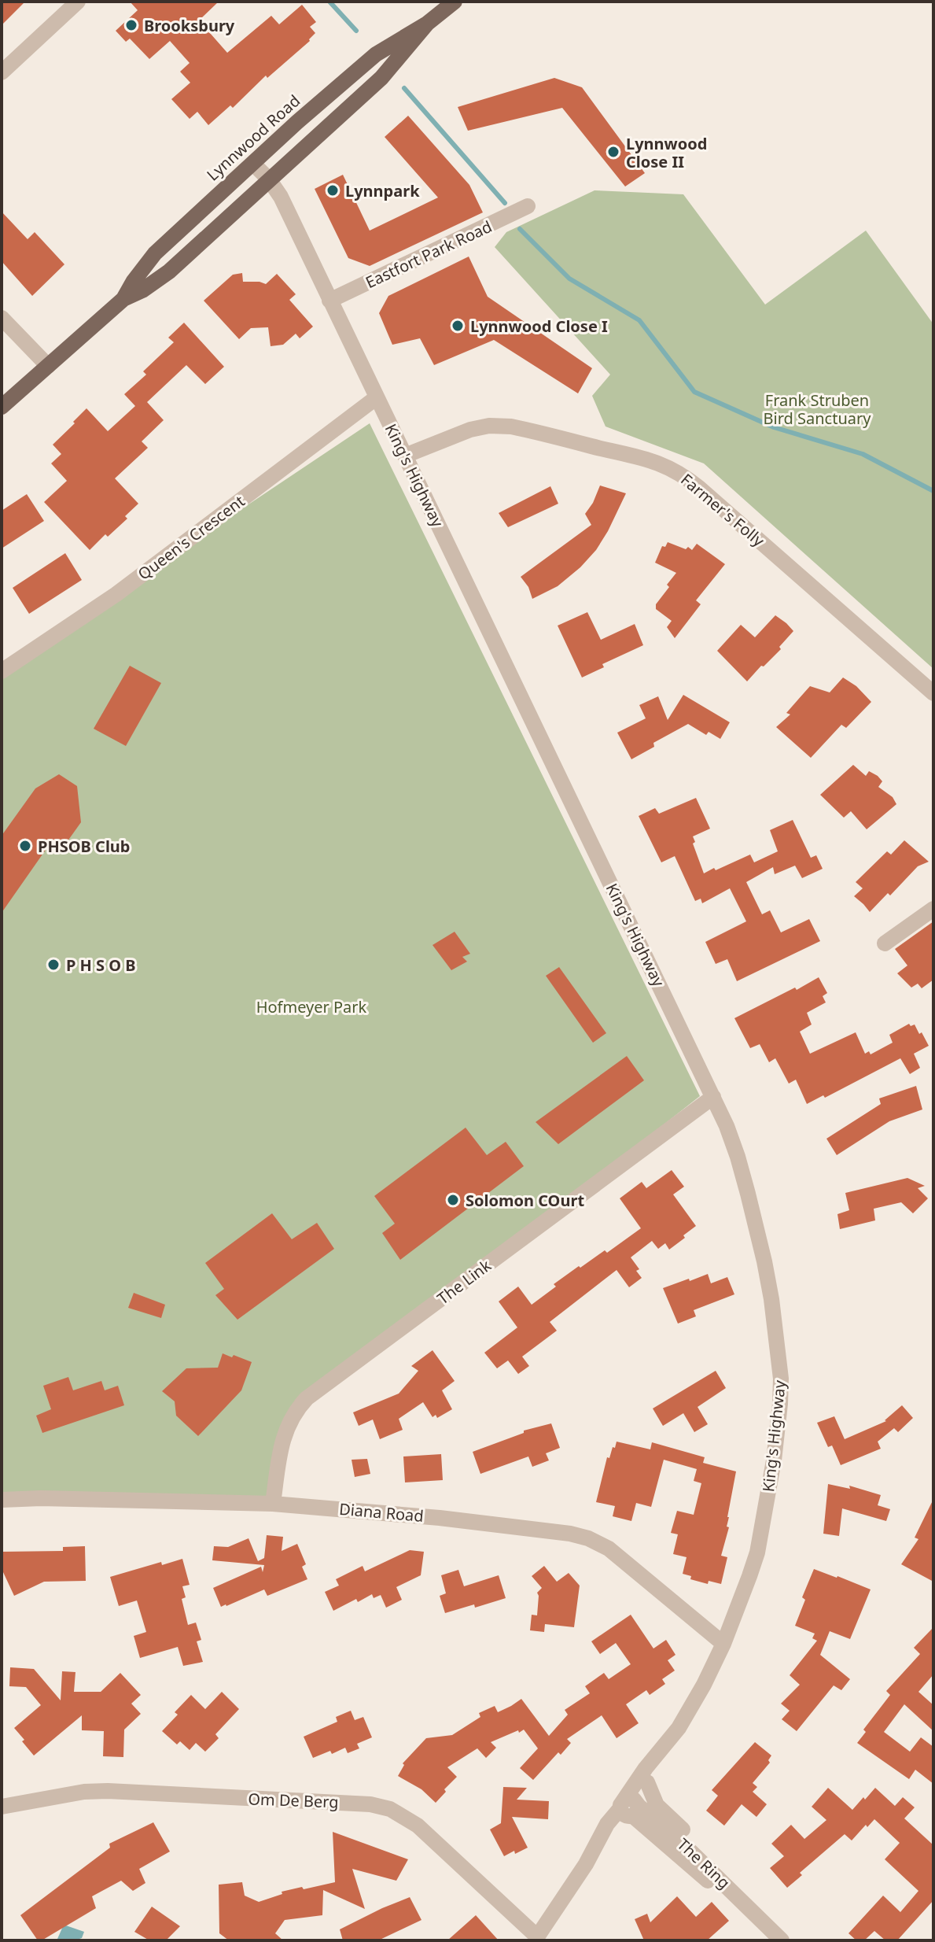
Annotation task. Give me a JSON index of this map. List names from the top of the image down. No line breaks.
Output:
{"streets":{"main road":["Lynnwood Road"],"street":["Eastfort Park Road","King's Highway","Farmer's Folly","Queen's Crescent","The Link","Diana Road","Om De Berg","The Ring"]},"crossings":[["Lynnwood Road","King's Highway"],["Eastfort Park Road","King's Highway"],["King's Highway","Farmer's Folly"],["King's Highway","Queen's Crescent"],["King's Highway","The Link"],["King's Highway","Diana Road"],["King's Highway","Om De Berg"],["King's Highway","The Ring"],["The Link","Diana Road"]],"parks":["Frank Struben Bird Sanctuary","Hofmeyer Park"],"places":["Brooksbury","Lynnwood Close II","Lynnpark","Lynnwood Close I","PHSOB Club","P H S O B","Solomon COurt"]}
